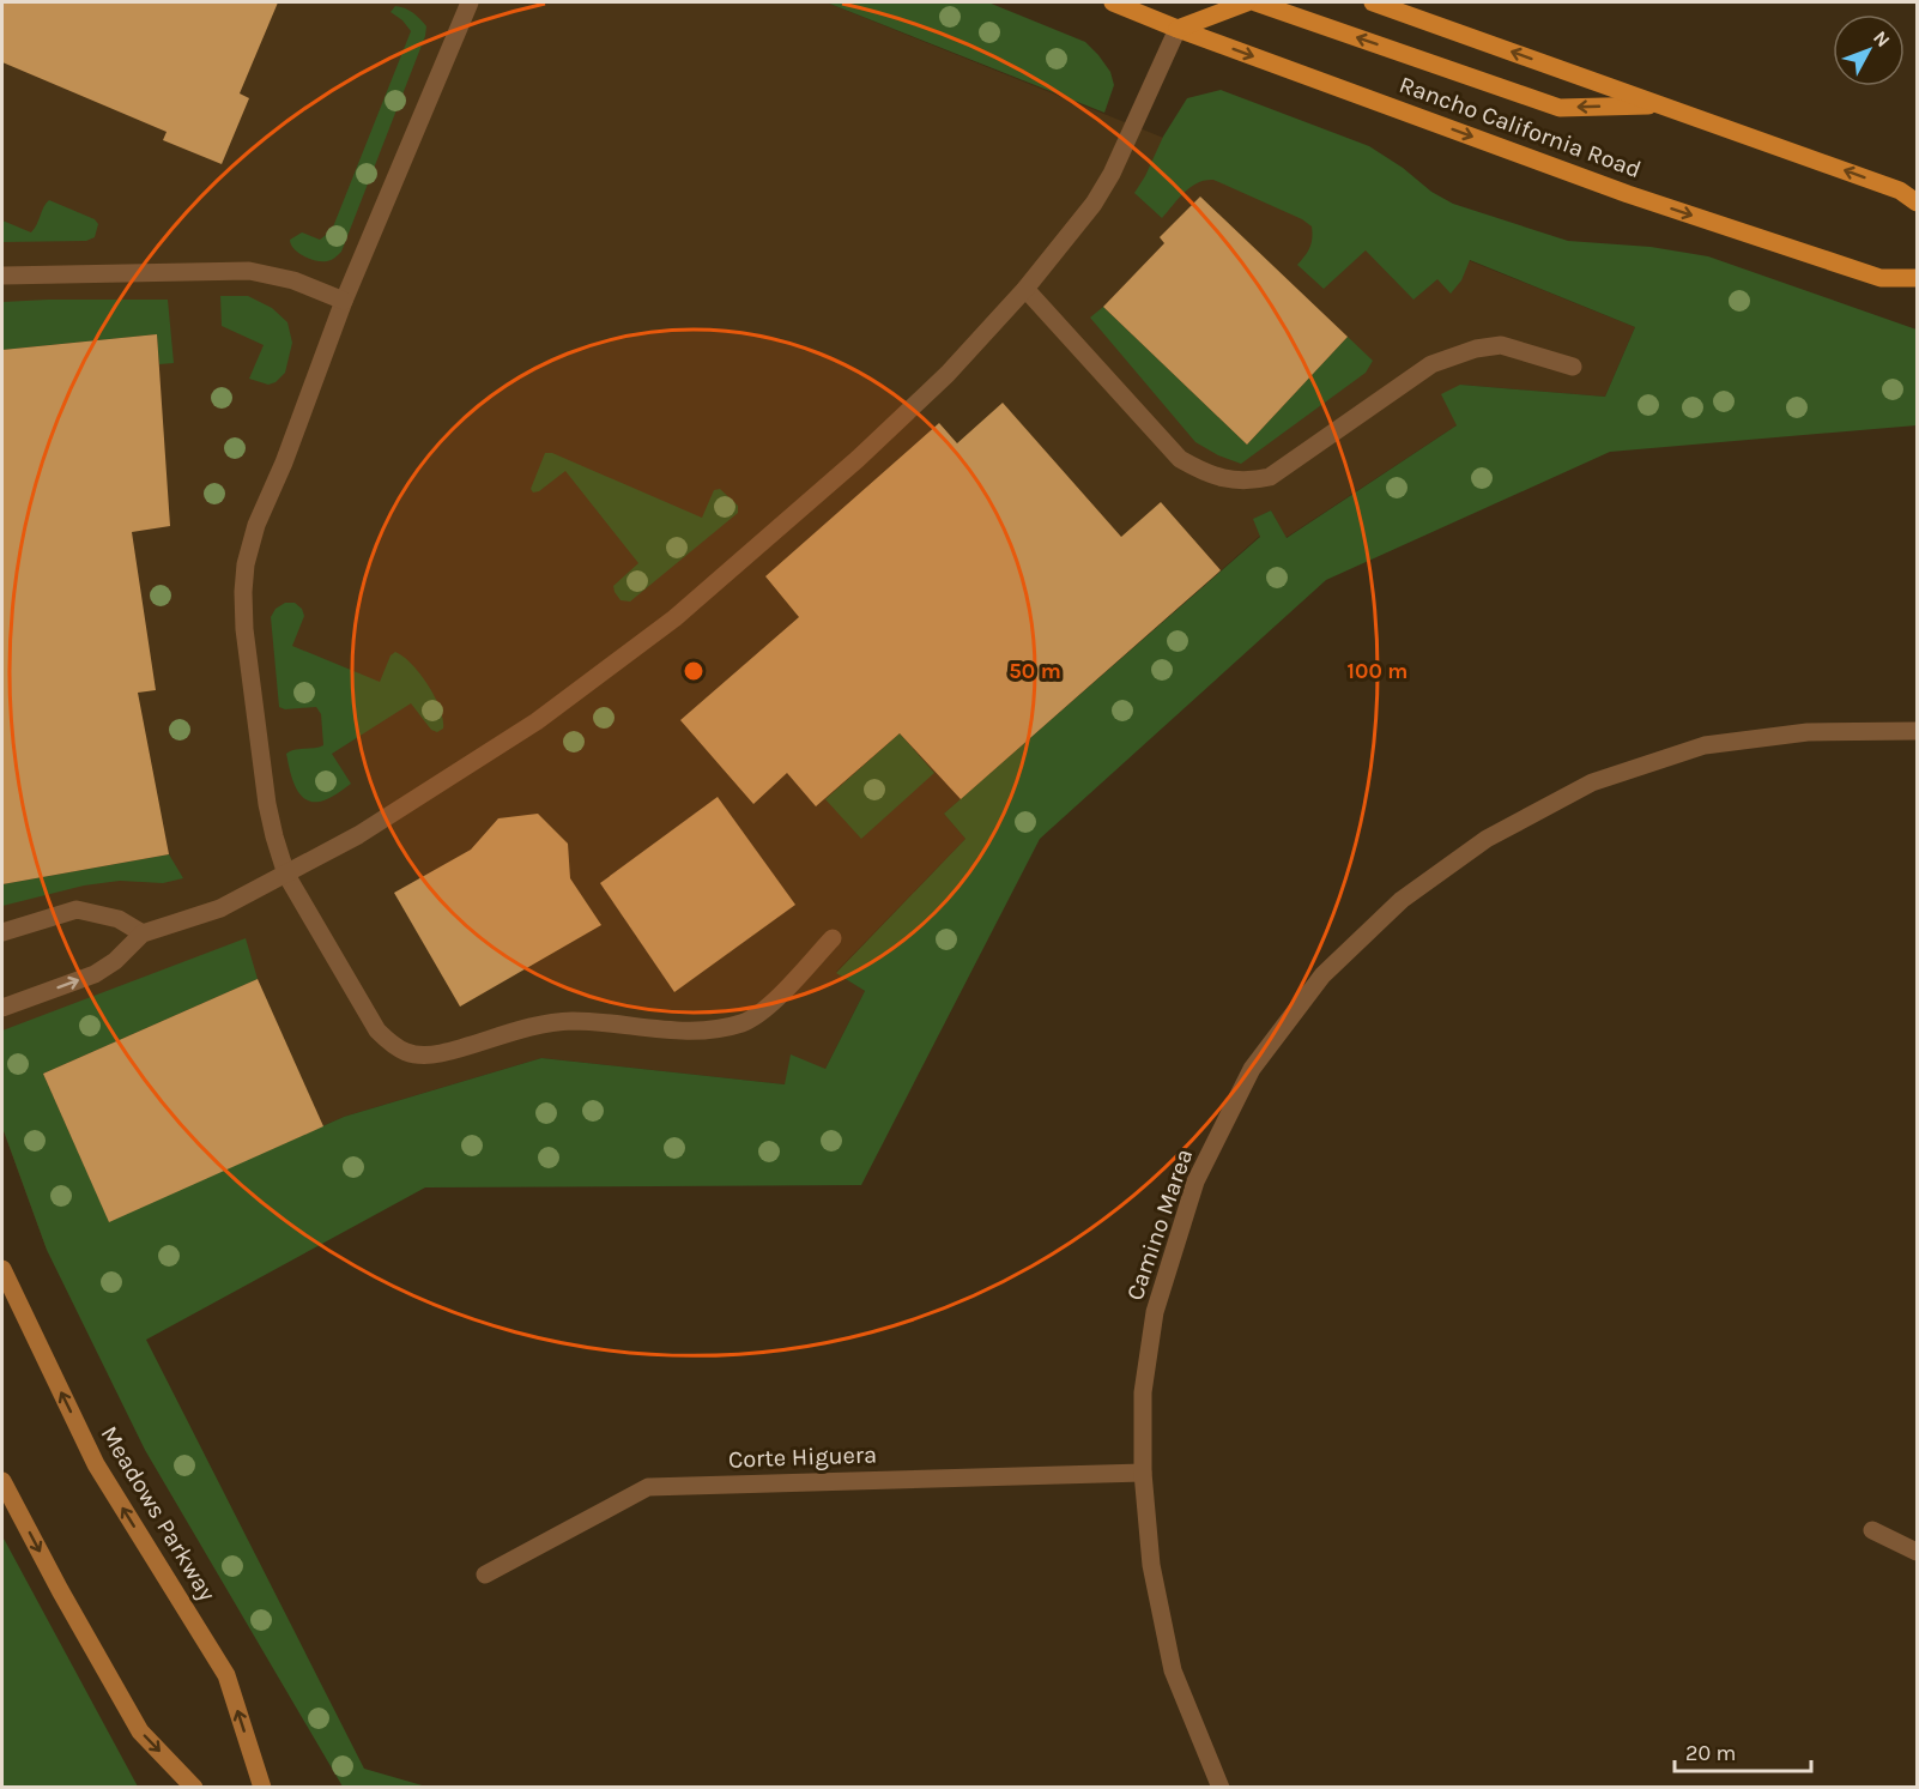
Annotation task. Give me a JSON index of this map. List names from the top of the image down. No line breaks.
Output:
{"streets":{"main road":["Rancho California Road","Meadows Parkway"],"street":["Camino Marea","Corte Higuera"]},"crossings":[["Camino Marea","Corte Higuera"]],"scale_bar":"20 m","north":"top right","rings":["50 m","100 m"]}
